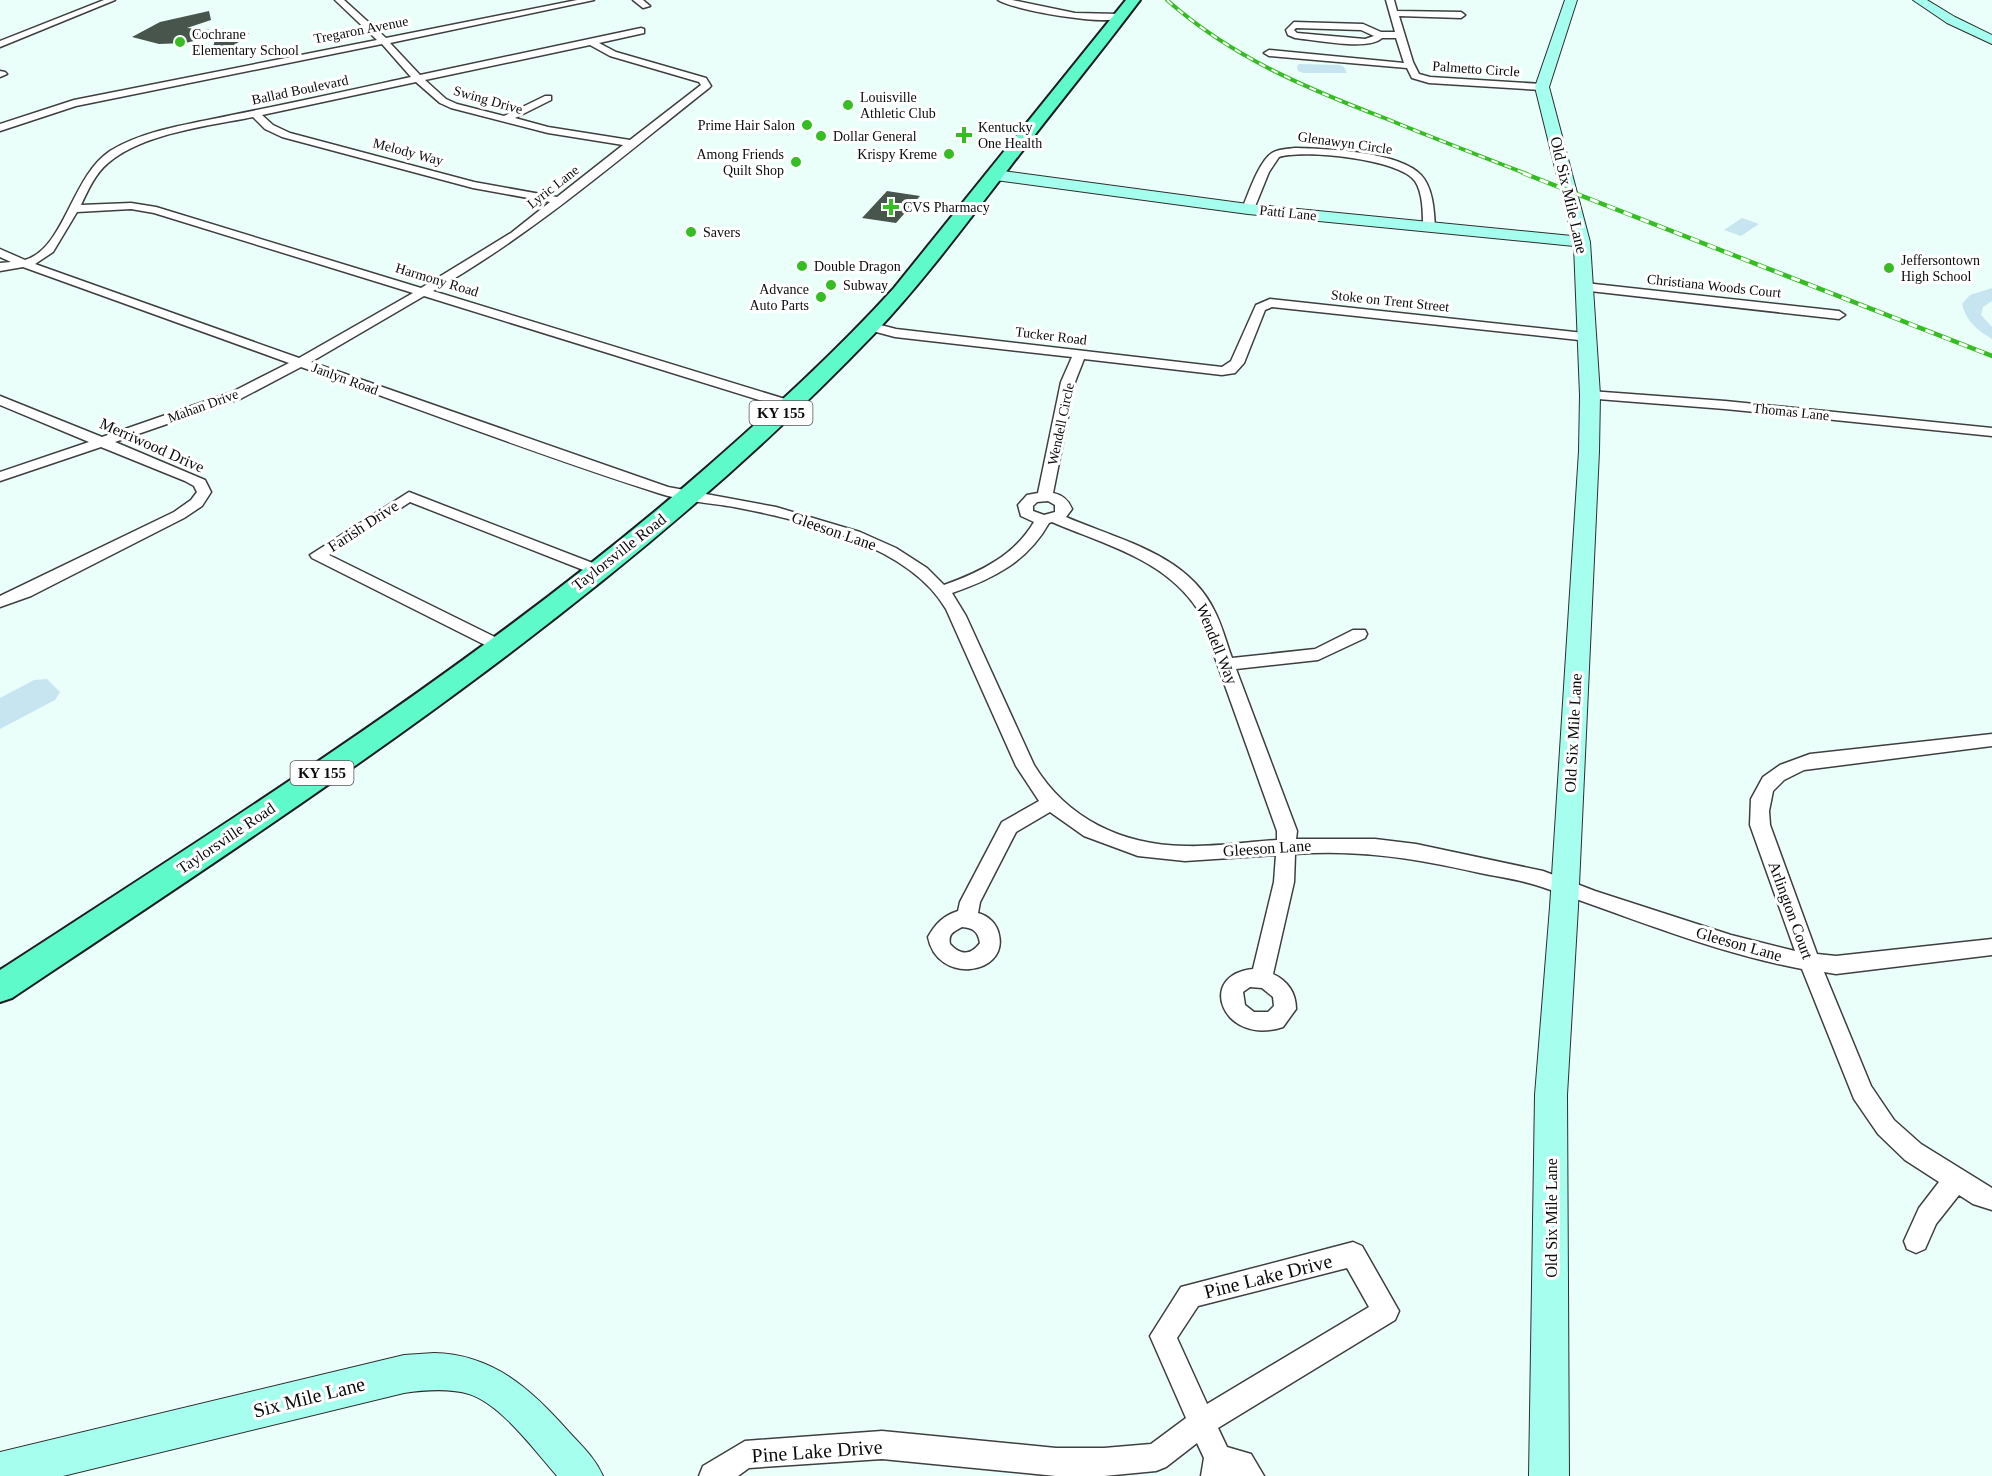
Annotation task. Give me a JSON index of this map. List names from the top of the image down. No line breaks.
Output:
{"streets":{"main road":["KY 155","Taylorsville Road"],"street":["Tregaron Avenue","Palmetto Circle","Ballad Boulevard","Swing Drive","Glenawyn Circle","Melody Way","Lyric Lane","Old Six Mile Lane","Patti Lane","Harmony Road","Christiana Woods Court","Stoke on Trent Street","Tucker Road","Janlyn Road","Mahan Drive","Thomas Lane","Wendell Circle","Merriwood Drive","Farish Drive","Gleeson Lane","Wendell Way","Arlington Court","Pine Lake Drive","Six Mile Lane"]},"crossings":[["Tregaron Avenue","Swing Drive"],["Palmetto Circle","Old Six Mile Lane"],["Ballad Boulevard","Swing Drive"],["Ballad Boulevard","Melody Way"],["Ballad Boulevard","Lyric Lane"],["Ballad Boulevard","Harmony Road"],["Ballad Boulevard","Janlyn Road"],["Swing Drive","Lyric Lane"],["Glenawyn Circle","Patti Lane"],["Melody Way","Lyric Lane"],["Lyric Lane","Harmony Road"],["Lyric Lane","Janlyn Road"],["Lyric Lane","Mahan Drive"],["Old Six Mile Lane","Patti Lane"],["Old Six Mile Lane","Christiana Woods Court"],["Old Six Mile Lane","Stoke on Trent Street"],["Old Six Mile Lane","Thomas Lane"],["Old Six Mile Lane","Gleeson Lane"],["Patti Lane","Taylorsville Road"],["Harmony Road","Taylorsville Road"],["Stoke on Trent Street","Tucker Road"],["Tucker Road","Wendell Circle"],["Tucker Road","Taylorsville Road"],["Janlyn Road","Mahan Drive"],["Janlyn Road","Gleeson Lane"],["Janlyn Road","Taylorsville Road"],["Mahan Drive","Merriwood Drive"],["Farish Drive","Taylorsville Road"],["Gleeson Lane","Taylorsville Road"],["Gleeson Lane","Wendell Way"],["Gleeson Lane","Arlington Court"]],"places":{"other":["Cochrane Elementary School","Louisville Athletic Club","Prime Hair Salon","Dollar General","Krispy Kreme","Among Friends Quilt Shop","Savers","Double Dragon","Jeffersontown High School","Subway","Advance Auto Parts"],"health":["Kentucky One Health","CVS Pharmacy"]}}
